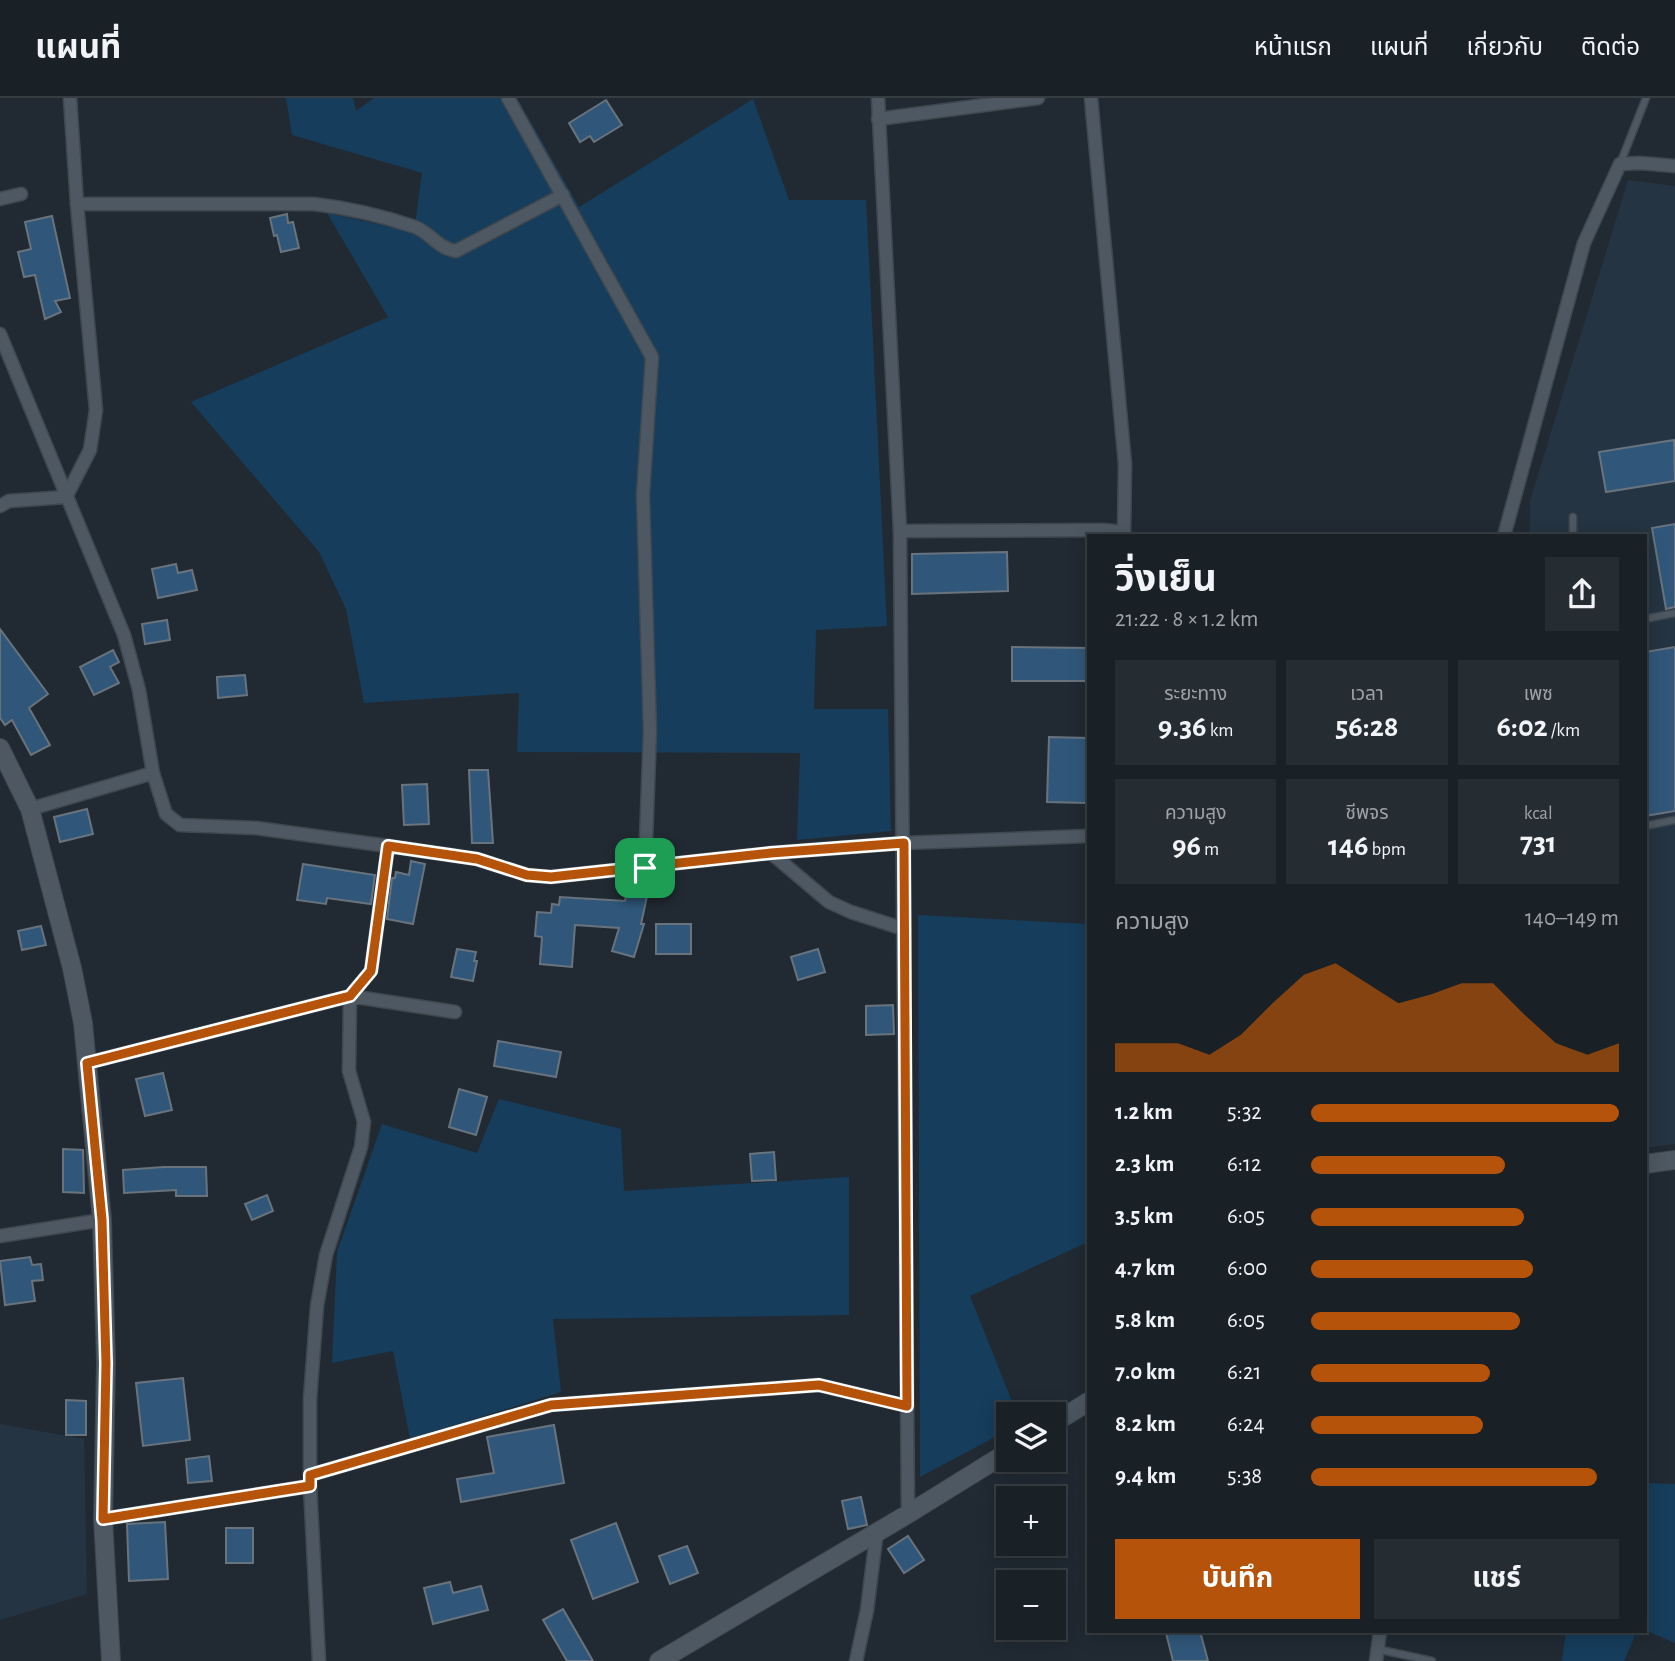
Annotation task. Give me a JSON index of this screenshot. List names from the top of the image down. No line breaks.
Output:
{"page":{"header":"แผนที่","nav":["หน้าแรก","แผนที่","เกี่ยวกับ","ติดต่อ"],"heading":["วิ่งเย็น","21:22 · 8 × 1.2 km"],"stats":[["ระยะทาง","9.36 km"],["เวลา","56:28"],["เพซ","6:02 /km"],["ความสูง","96 m"],["ชีพจร","146 bpm"],["kcal","731"]],"chart":["ความสูง","140–149 m"],"list":[{"name":"1.2 km","note":"5:32"},{"name":"2.3 km","note":"6:12"},{"name":"3.5 km","note":"6:05"},{"name":"4.7 km","note":"6:00"},{"name":"5.8 km","note":"6:05"},{"name":"7.0 km","note":"6:21"},{"name":"8.2 km","note":"6:24"},{"name":"9.4 km","note":"5:38"}],"map_buttons":["+","−"],"buttons":["บันทึก","แชร์"]}}
